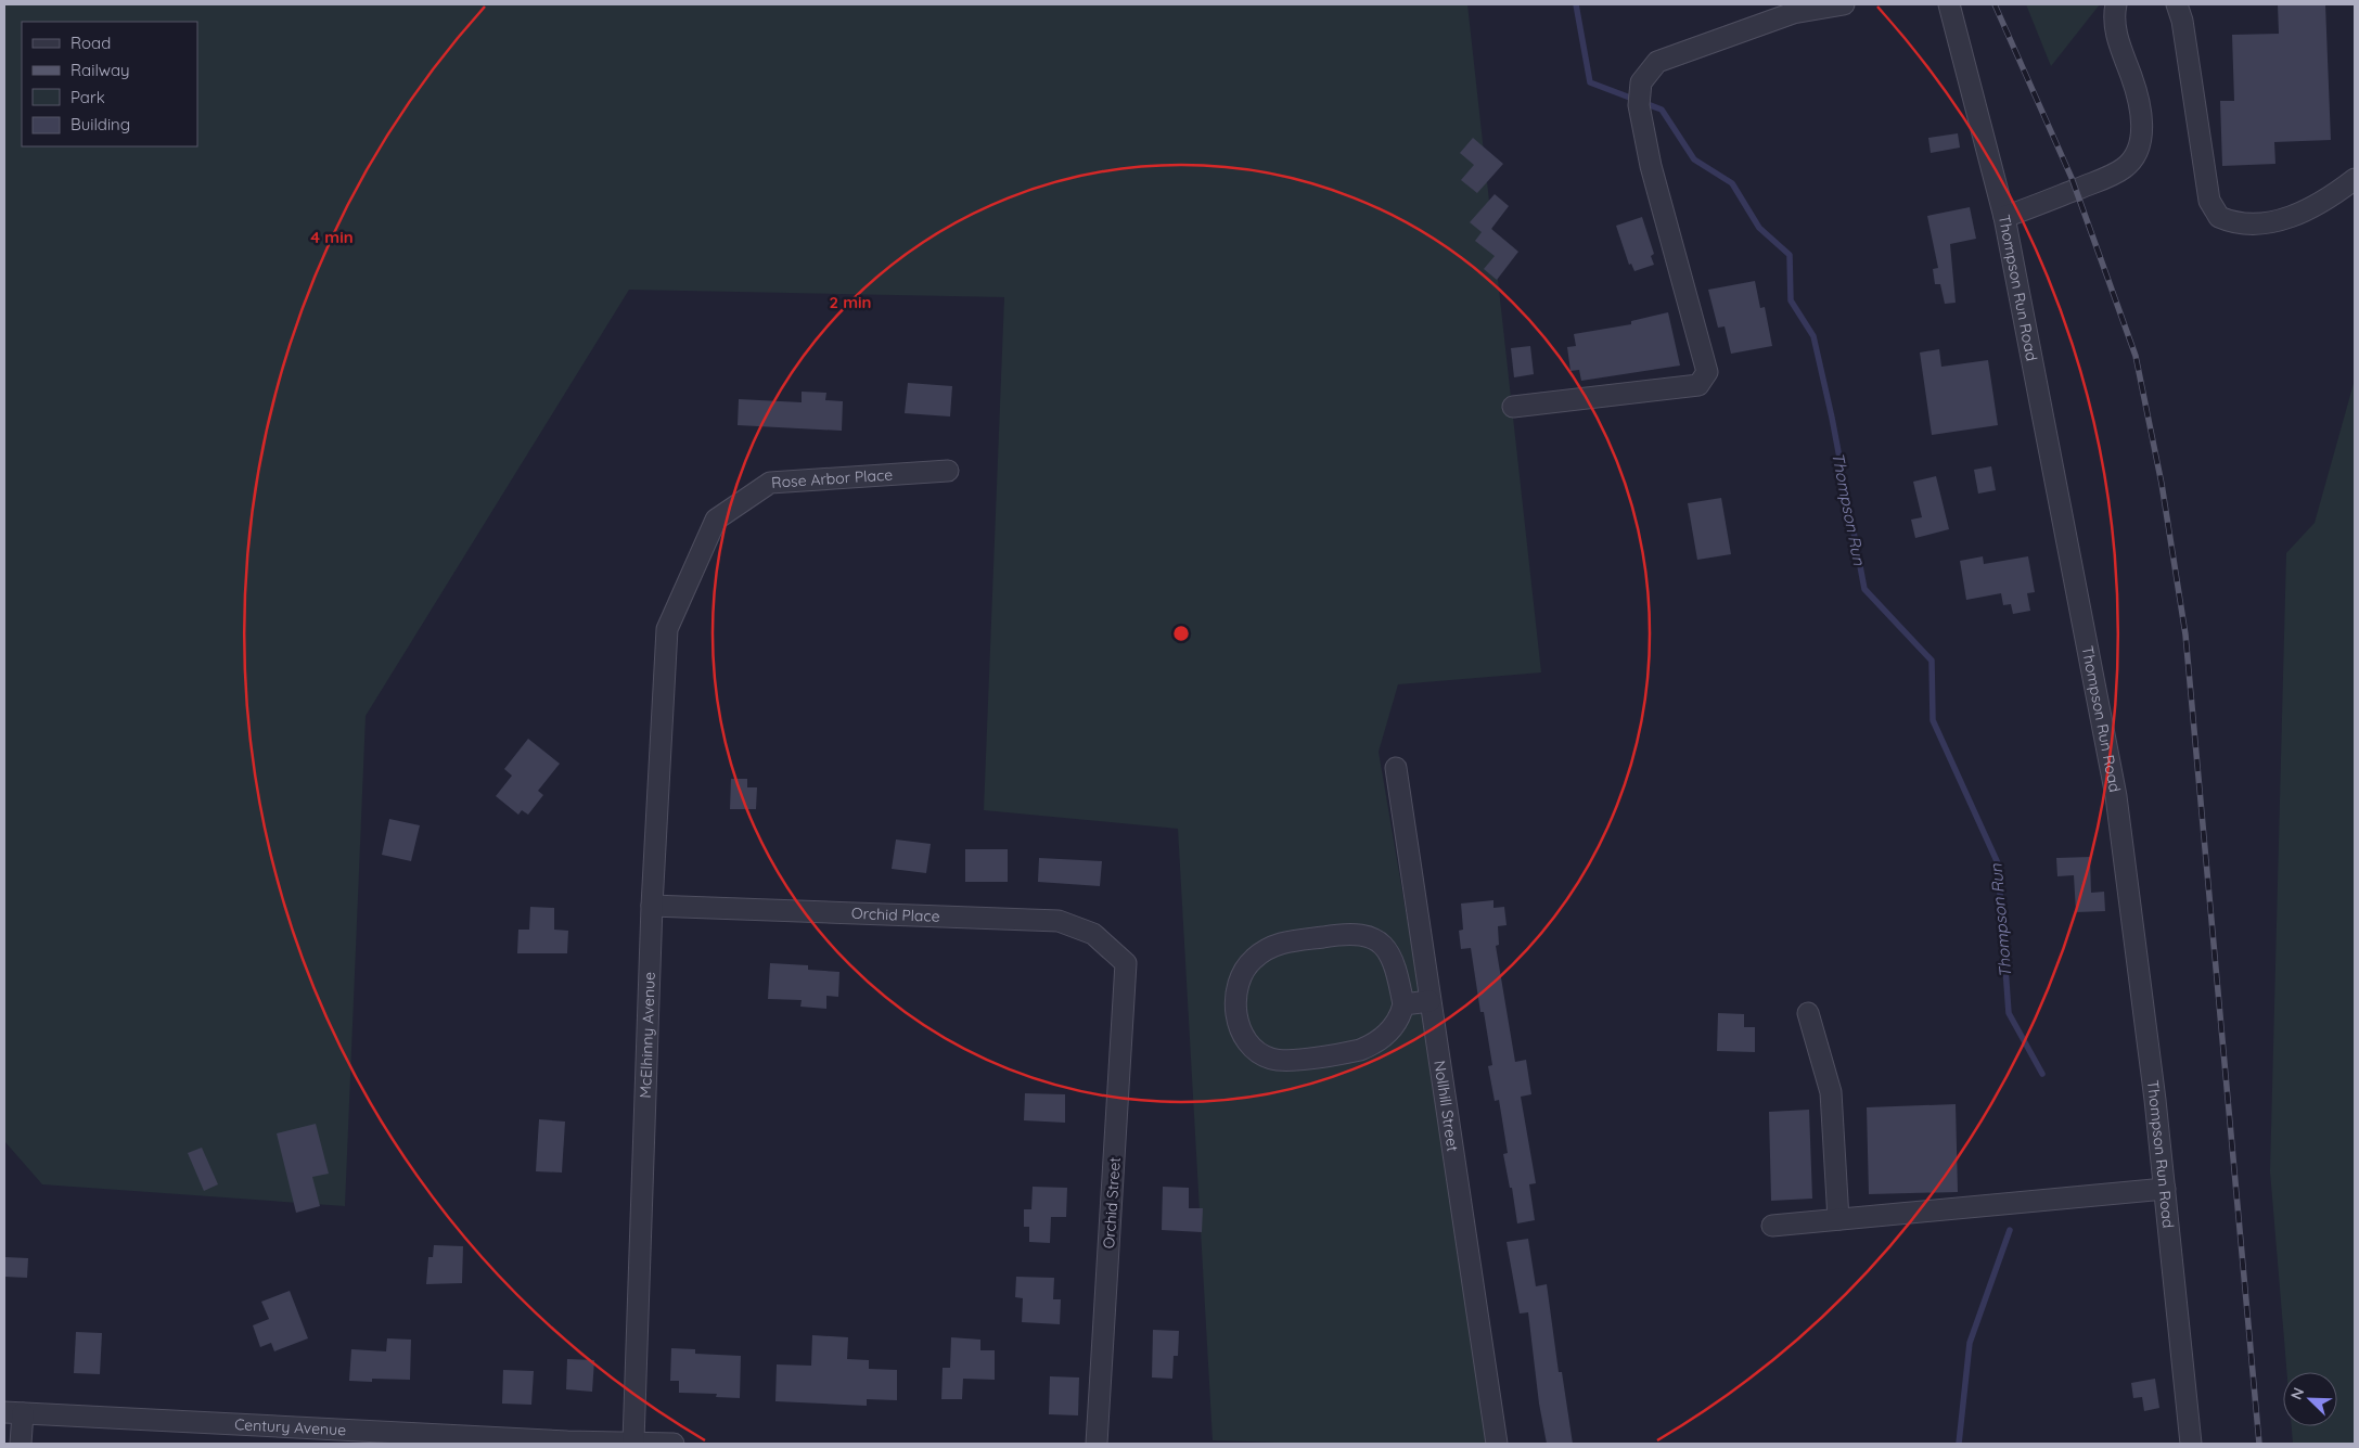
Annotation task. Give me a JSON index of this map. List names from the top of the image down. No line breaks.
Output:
{"streets":{"street":["Thompson Run Road","Rose Arbor Place","Orchid Place","McElhinny Avenue","Nollhill Street","Orchid Street","Century Avenue"]},"crossings":[["Rose Arbor Place","McElhinny Avenue"],["Orchid Place","McElhinny Avenue"],["Orchid Place","Orchid Street"],["McElhinny Avenue","Century Avenue"]],"water":["Thompson Run"],"legend":["Road","Railway","Park","Building"],"north":"top left","rings":["4 min","2 min"]}
